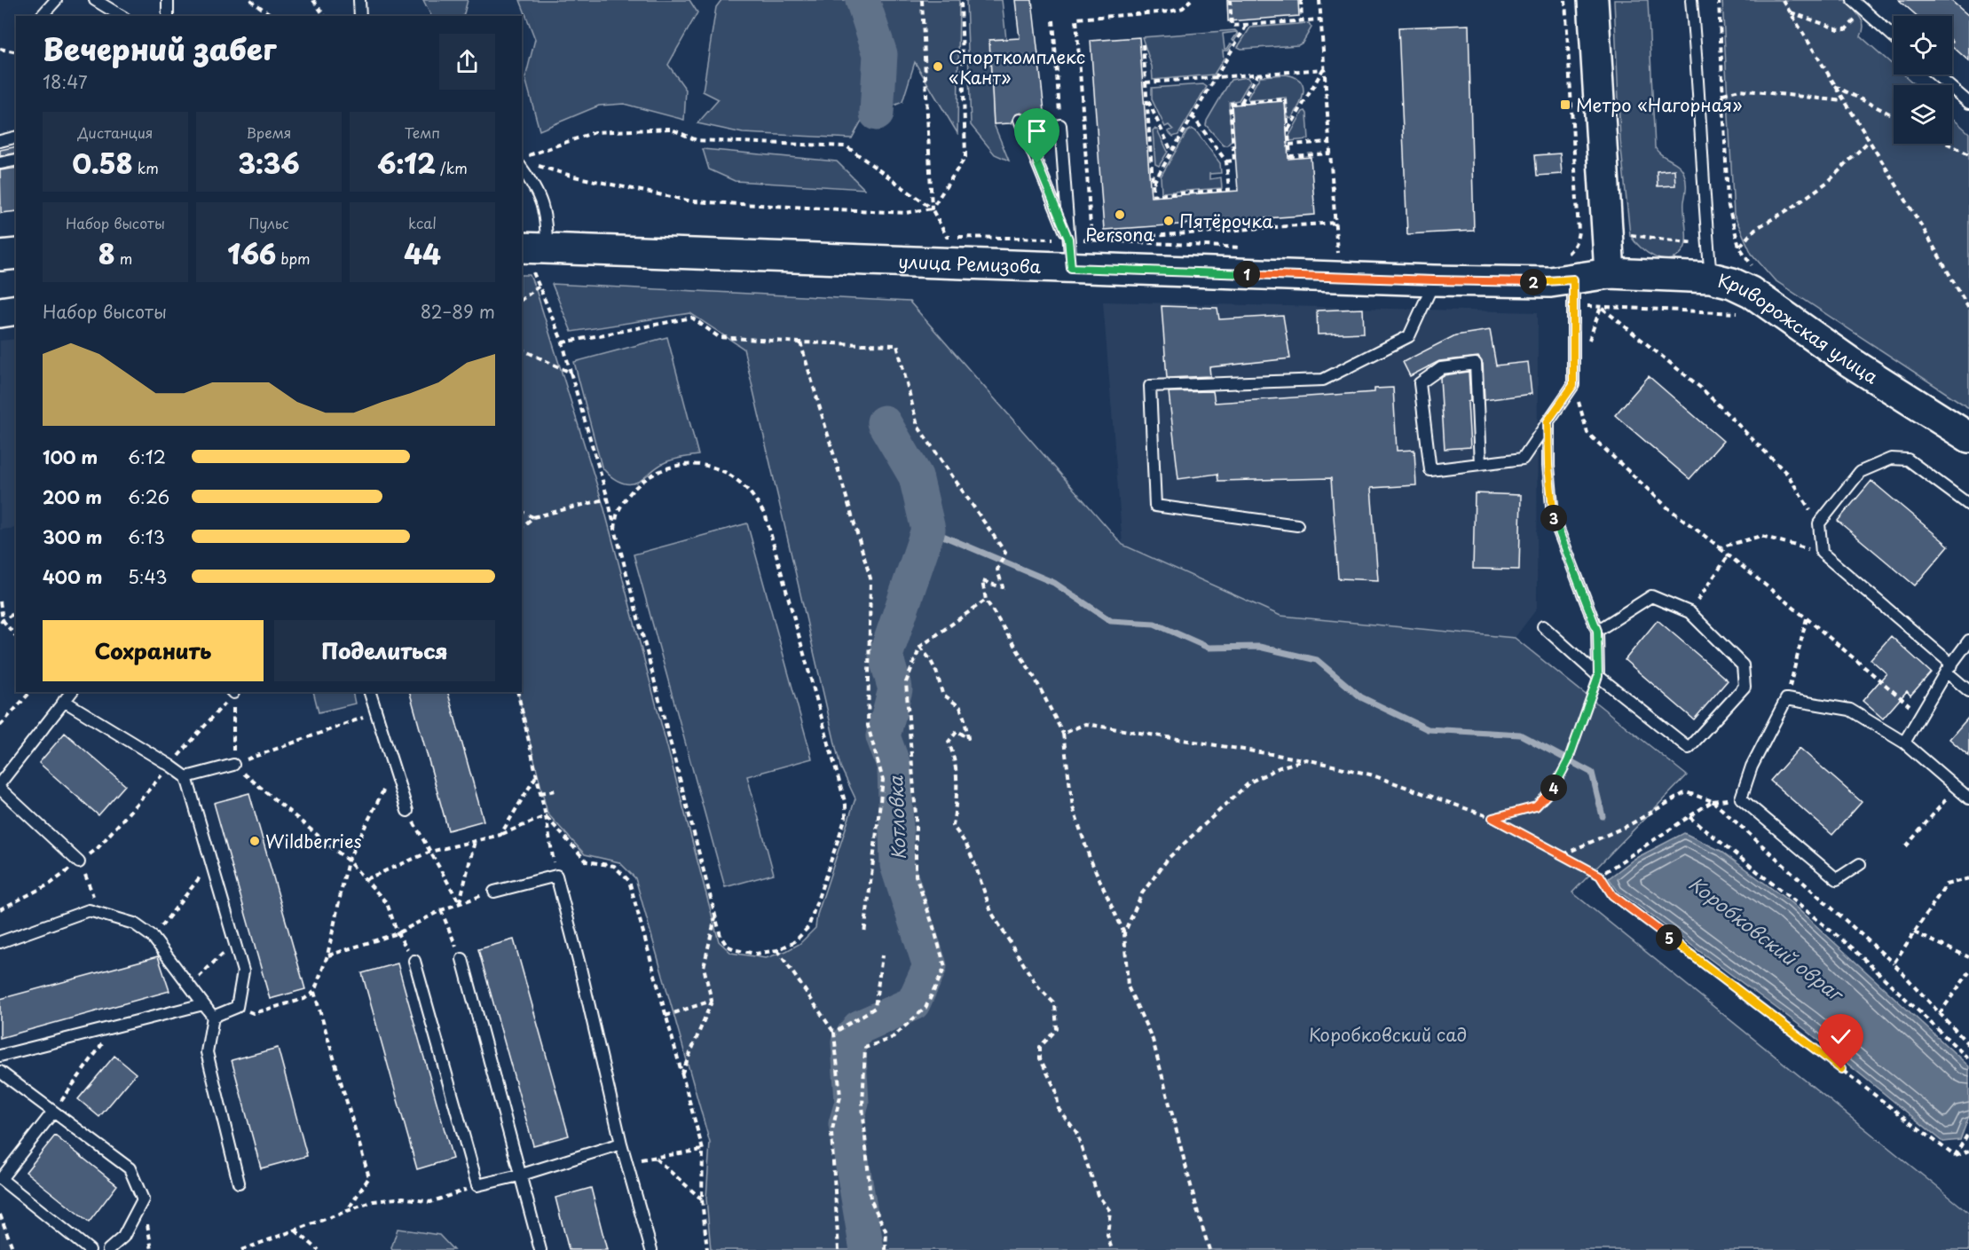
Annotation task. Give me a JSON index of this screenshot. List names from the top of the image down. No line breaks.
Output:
{"streets":{"street":["улица Ремизова","Криворожская улица"]},"crossings":[["улица Ремизова","Криворожская улица"]],"water":["Котловка","Коробковский овраг"],"parks":["Коробковский сад"],"places":{"other":["Спорткомплекс «Кант»","Persona","Пятёрочка","Wildberries"],"transit":["Метро «Нагорная»"]},"page":{"heading":["Вечерний забег","18:47"],"stats":[["Дистанция","0.58 km"],["Время","3:36"],["Темп","6:12 /km"],["Набор высоты","8 m"],["Пульс","166 bpm"],["kcal","44"]],"pins":["1","2","3","4","5"],"chart":["Набор высоты","82–89 m"],"list":[{"name":"100 m","note":"6:12"},{"name":"200 m","note":"6:26"},{"name":"300 m","note":"6:13"},{"name":"400 m","note":"5:43"}],"buttons":["Сохранить","Поделиться"]}}
